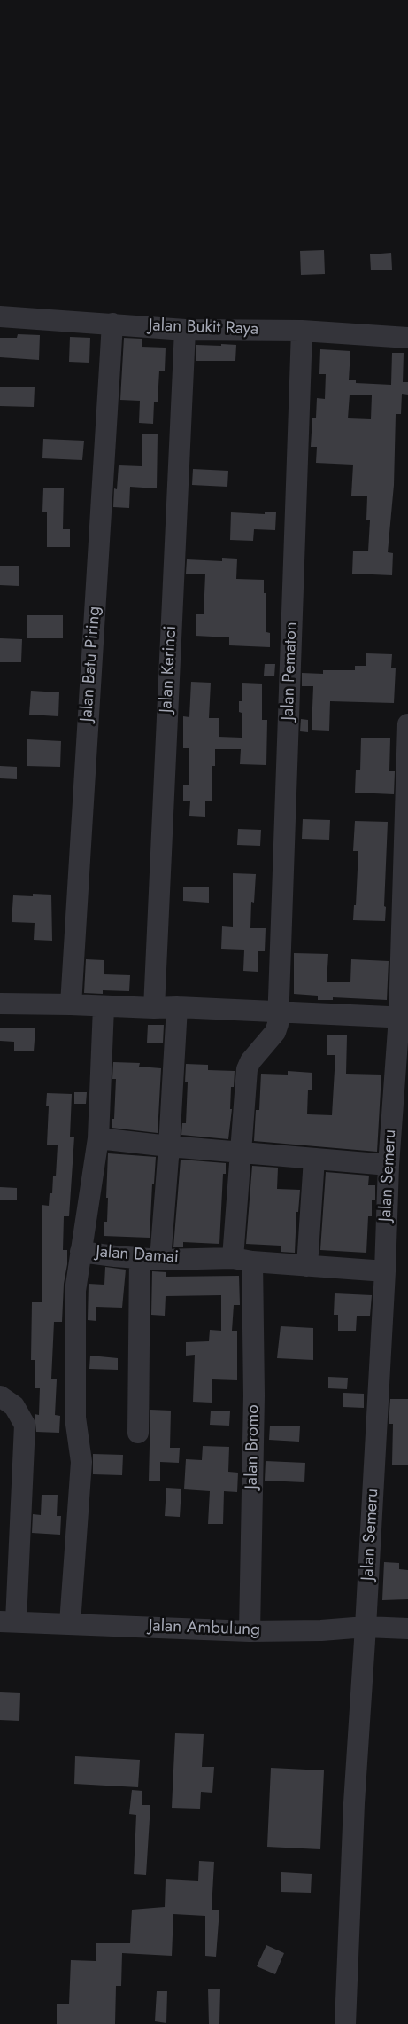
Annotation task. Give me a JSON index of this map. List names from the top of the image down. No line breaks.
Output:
{"streets":{"street":["Jalan Bukit Raya","Jalan Batu Piring","Jalan Kerinci","Jalan Pematon","Jalan Semeru","Jalan Damai","Jalan Bromo","Jalan Ambulung"]},"crossings":[["Jalan Bukit Raya","Jalan Batu Piring"],["Jalan Bukit Raya","Jalan Kerinci"],["Jalan Bukit Raya","Jalan Pematon"],["Jalan Pematon","Jalan Bromo"],["Jalan Semeru","Jalan Damai"],["Jalan Semeru","Jalan Ambulung"],["Jalan Damai","Jalan Bromo"],["Jalan Bromo","Jalan Ambulung"]]}
